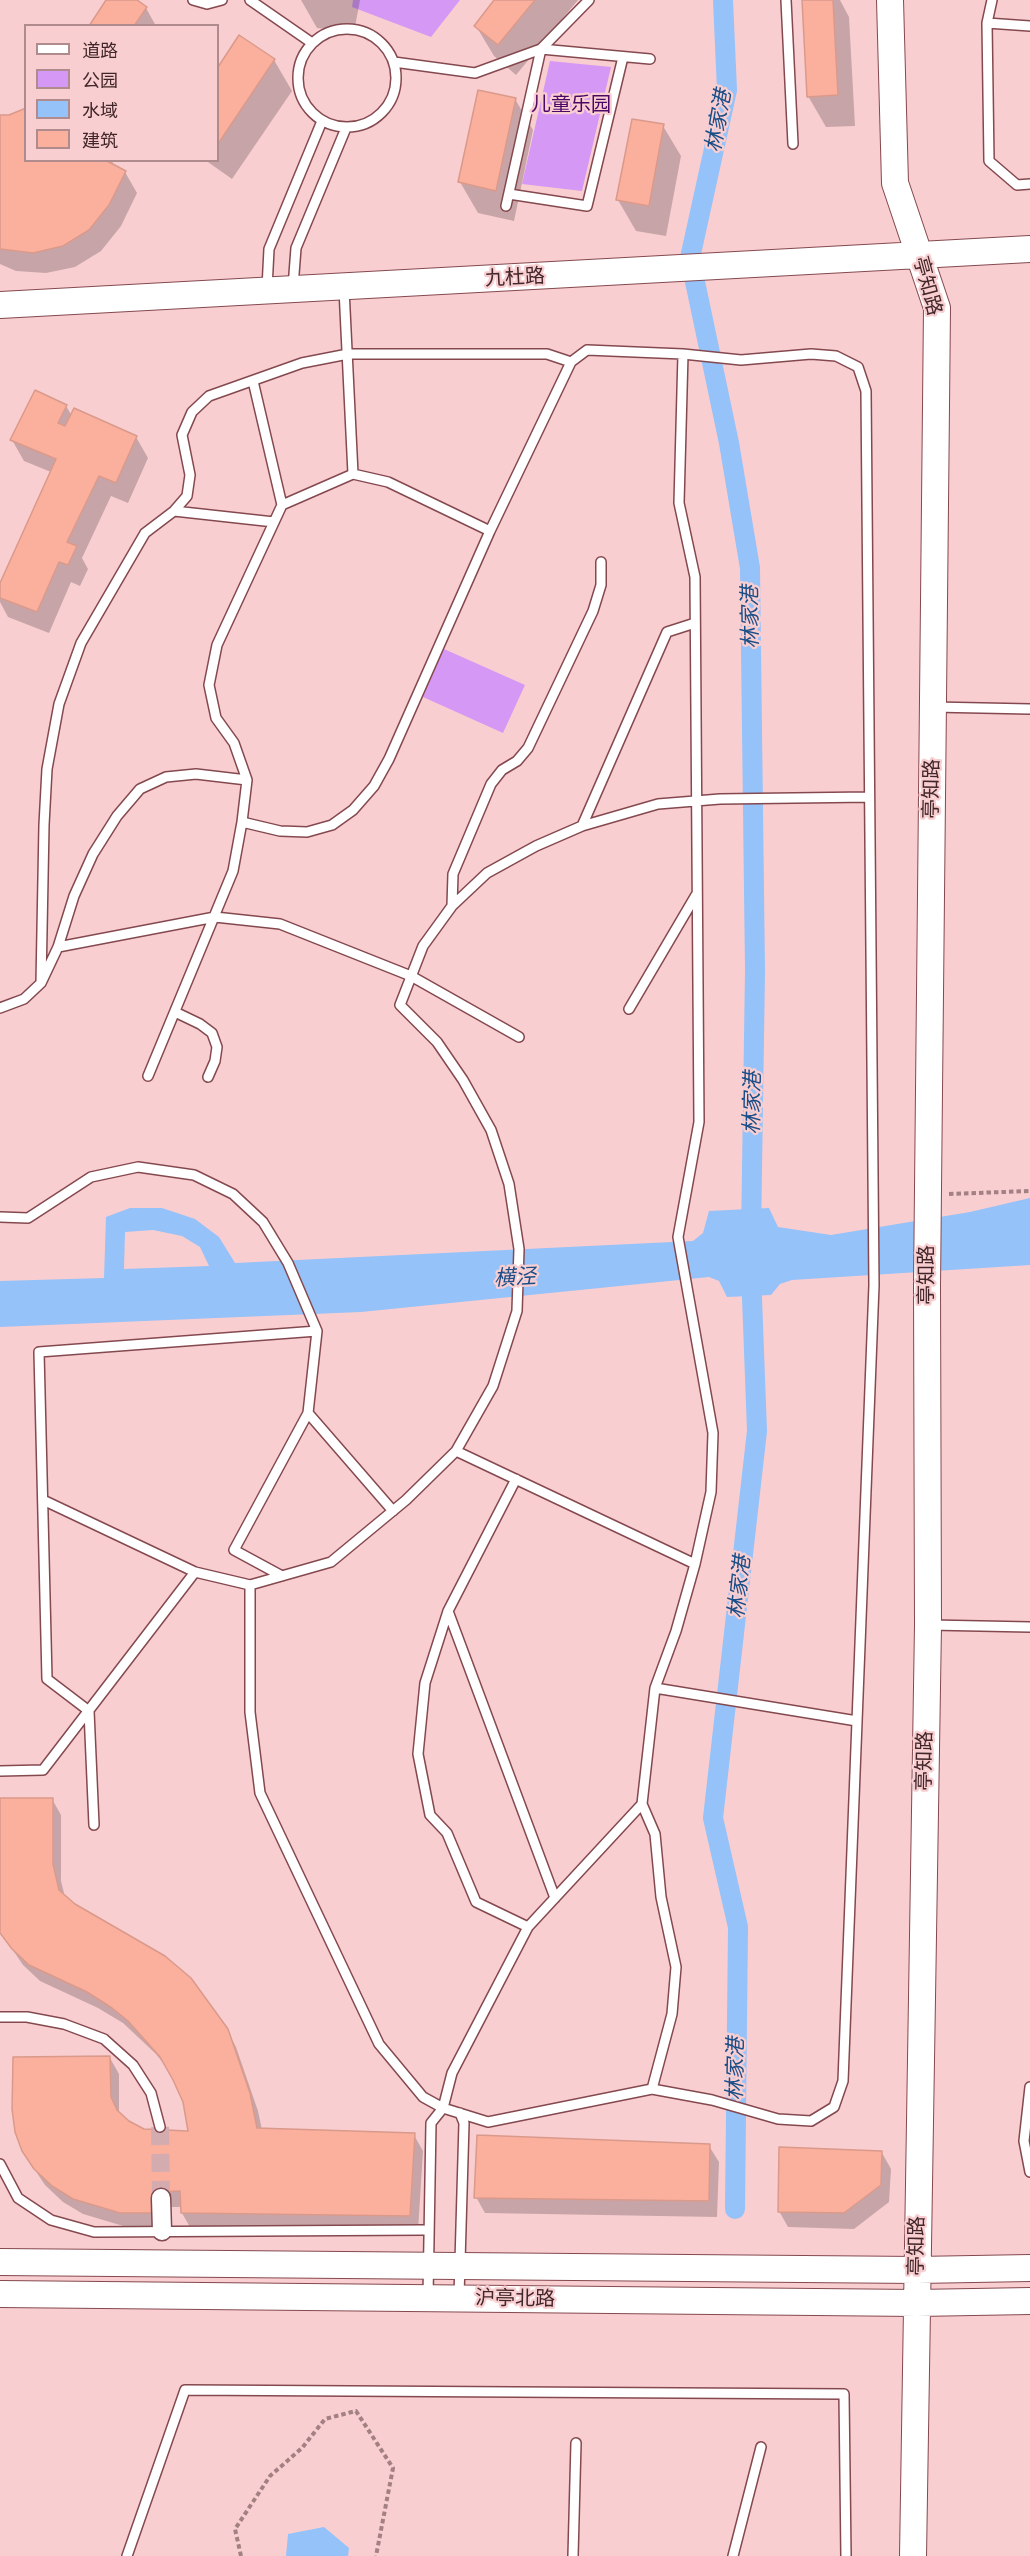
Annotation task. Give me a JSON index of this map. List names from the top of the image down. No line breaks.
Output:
{"streets":{"street":["九杜路","亭知路","沪亭北路"]},"crossings":[["九杜路","亭知路"],["亭知路","沪亭北路"]],"water":["林家港","横泾"],"parks":["儿童乐园"],"legend":["道路","公园","水域","建筑"]}
